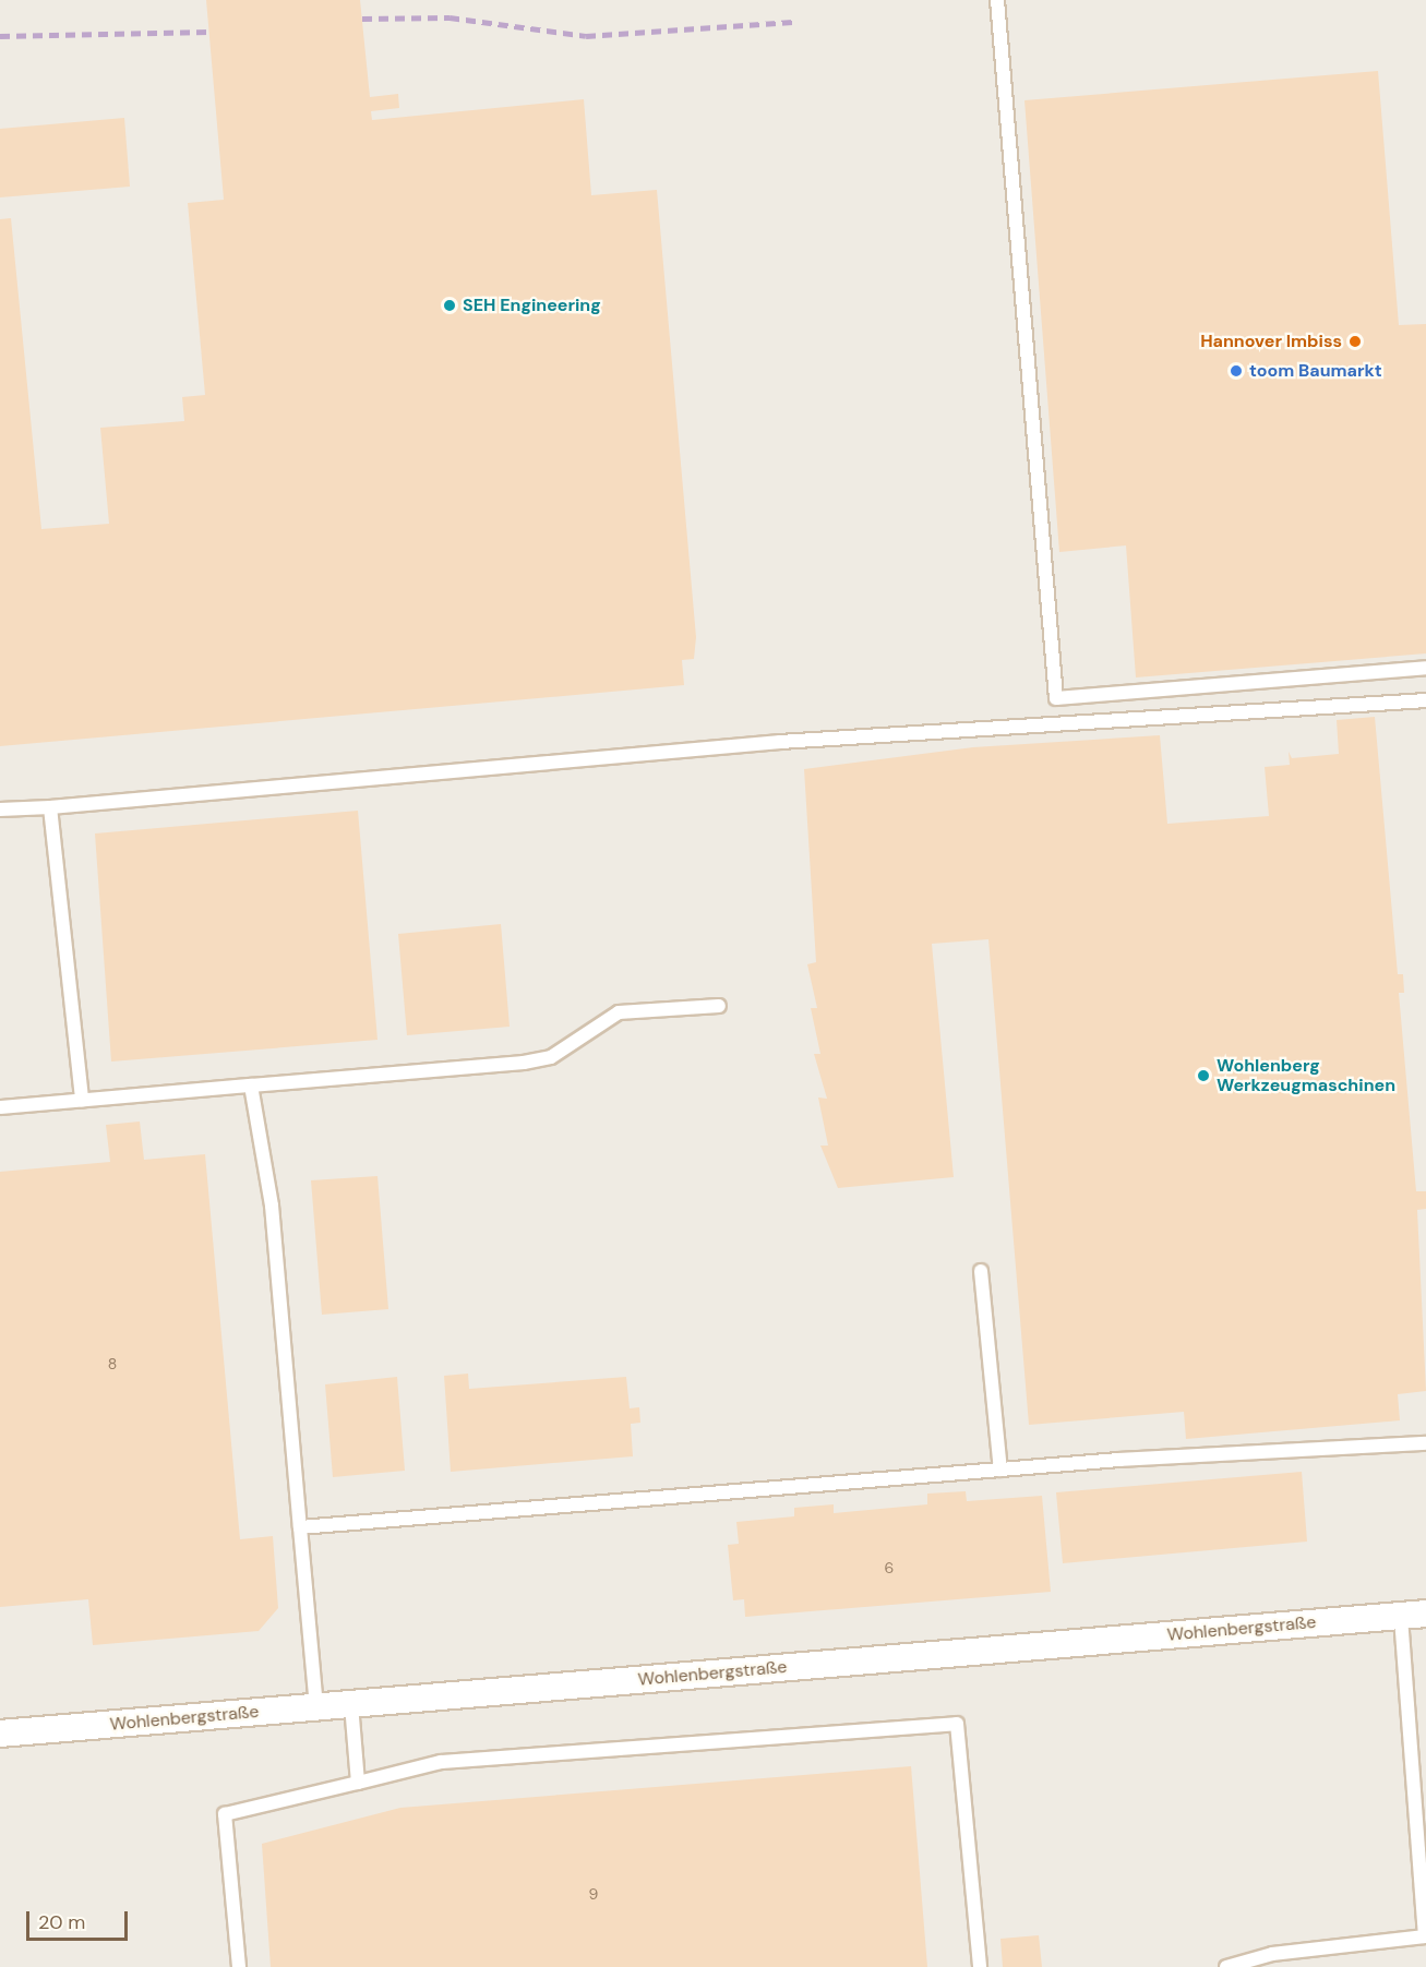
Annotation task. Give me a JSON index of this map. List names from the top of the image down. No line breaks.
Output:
{"streets":{"street":["Wohlenbergstraße"]},"places":["SEH Engineering","Hannover Imbiss","toom Baumarkt","Wohlenberg Werkzeugmaschinen"],"house_numbers":["8","6","9"],"scale_bar":"20 m"}
